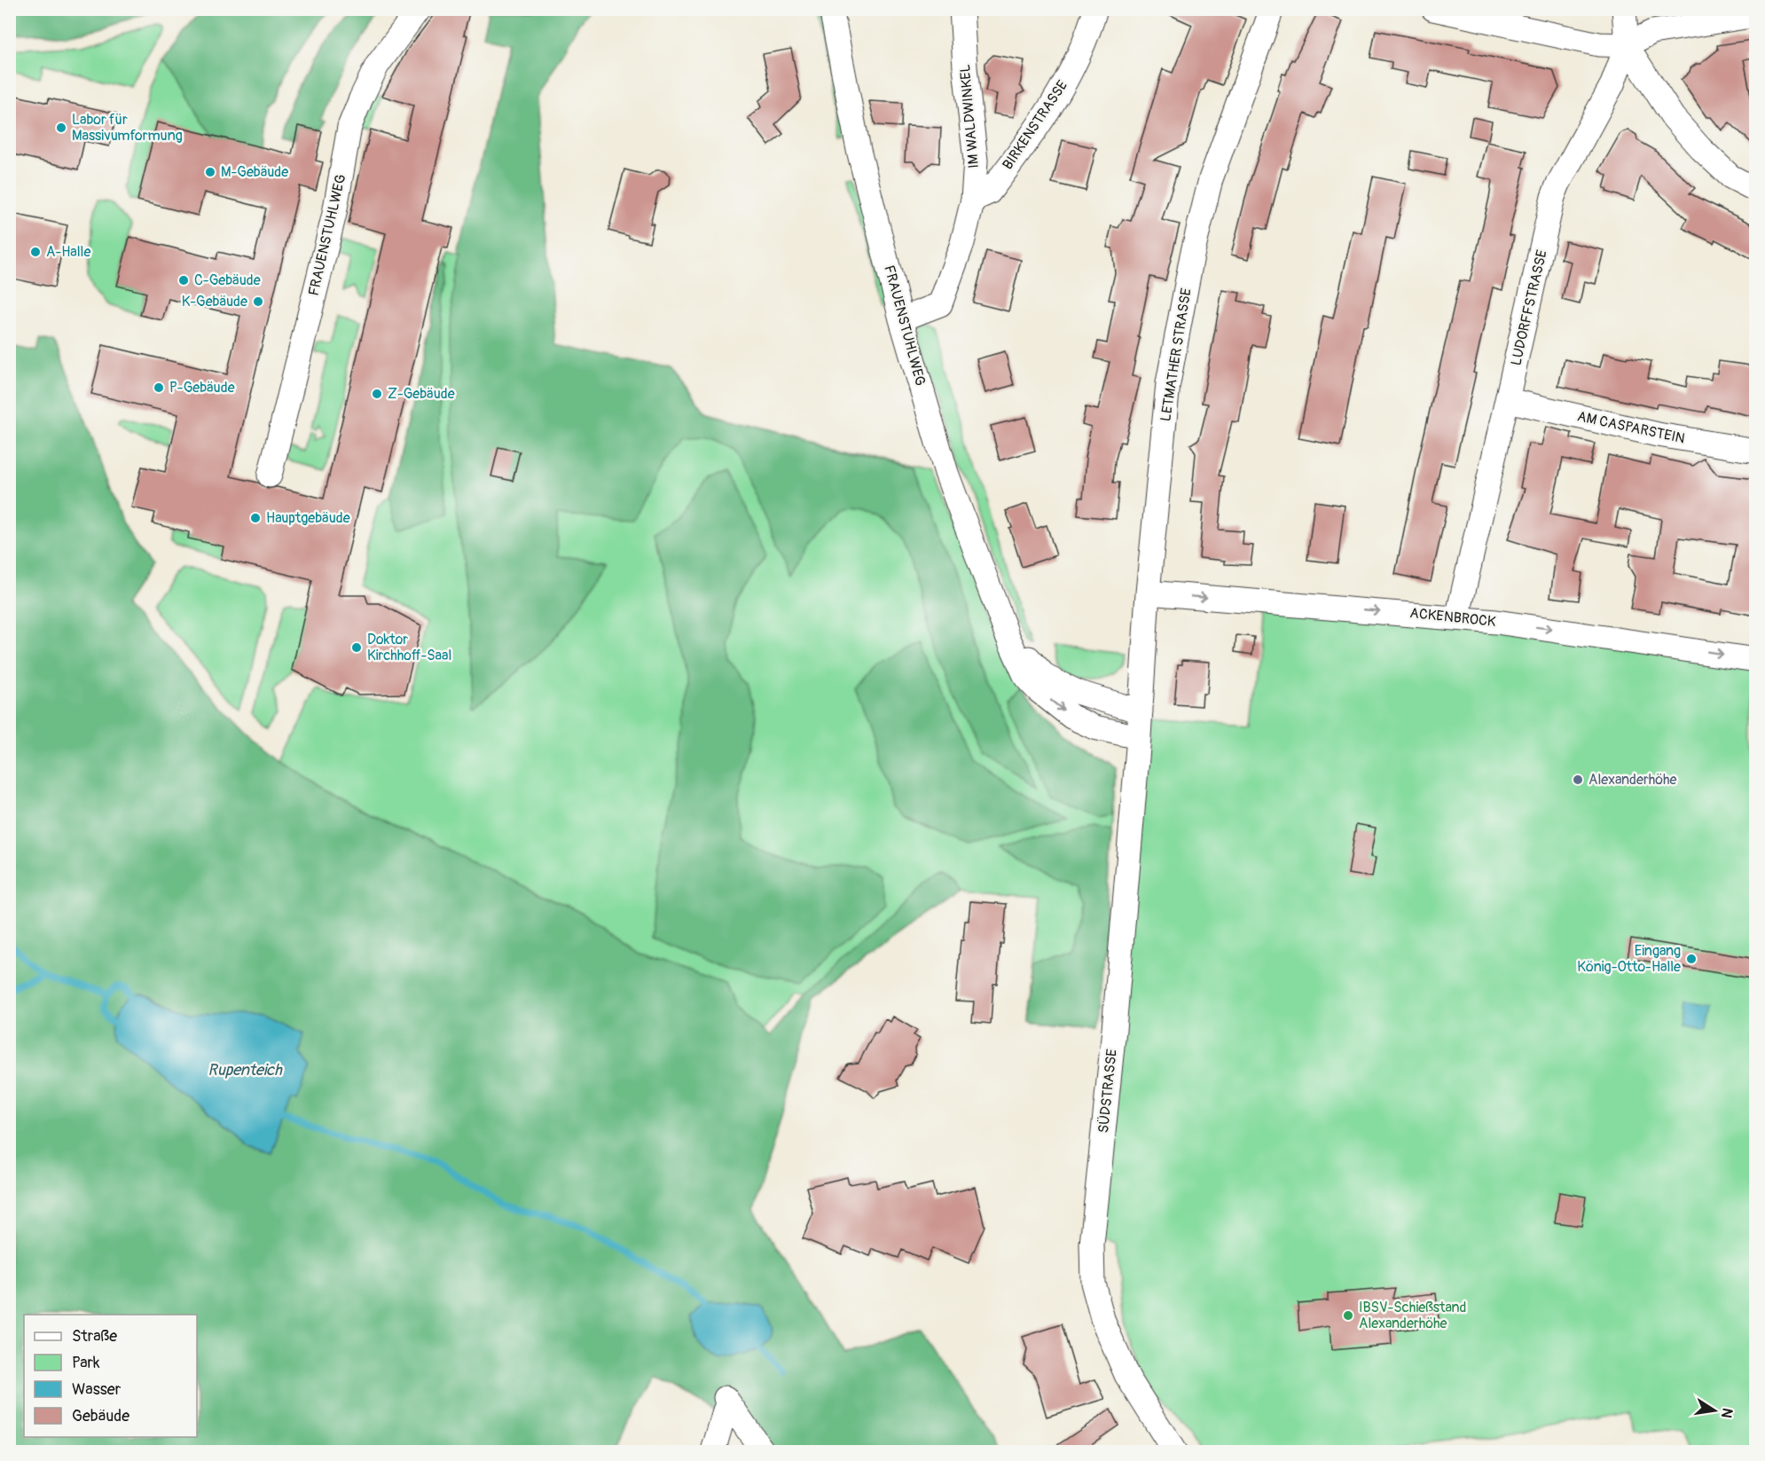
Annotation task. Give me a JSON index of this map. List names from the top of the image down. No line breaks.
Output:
{"streets":{"street":["IM WALDWINKEL","BIRKENSTRASSE","FRAUENSTUHLWEG","LUDORFFSTRASSE","LETMATHER STRASSE","AM CASPARSTEIN","ACKENBROCK","SÜDSTRASSE"]},"crossings":[["IM WALDWINKEL","BIRKENSTRASSE"],["IM WALDWINKEL","FRAUENSTUHLWEG"],["FRAUENSTUHLWEG","LETMATHER STRASSE"],["FRAUENSTUHLWEG","SÜDSTRASSE"],["LUDORFFSTRASSE","AM CASPARSTEIN"],["LUDORFFSTRASSE","ACKENBROCK"],["LETMATHER STRASSE","ACKENBROCK"],["LETMATHER STRASSE","SÜDSTRASSE"]],"one_way":["ACKENBROCK"],"water":["Rupenteich"],"places":["Labor für Massivumformung","M-Gebäude","A-Halle","C-Gebäude","K-Gebäude","P-Gebäude","Z-Gebäude","Hauptgebäude","Doktor Kirchhoff-Saal","Alexanderhöhe","Eingang König-Otto-Halle","IBSV-Schießstand Alexanderhöhe"],"legend":["Straße","Park","Wasser","Gebäude"],"north":"right"}
